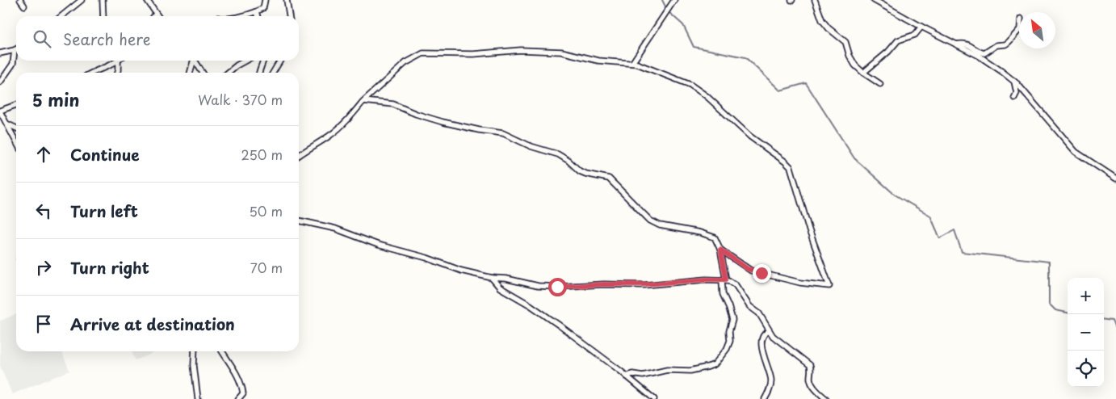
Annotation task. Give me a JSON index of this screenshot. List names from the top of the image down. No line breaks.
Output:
{"north":"top left","page":{"search":"Search here","heading":["5 min","Walk · 370 m"],"list":[["Continue","250 m"],["Turn left","50 m"],["Turn right","70 m"],"Arrive at destination"],"map_buttons":["+","−"]}}
